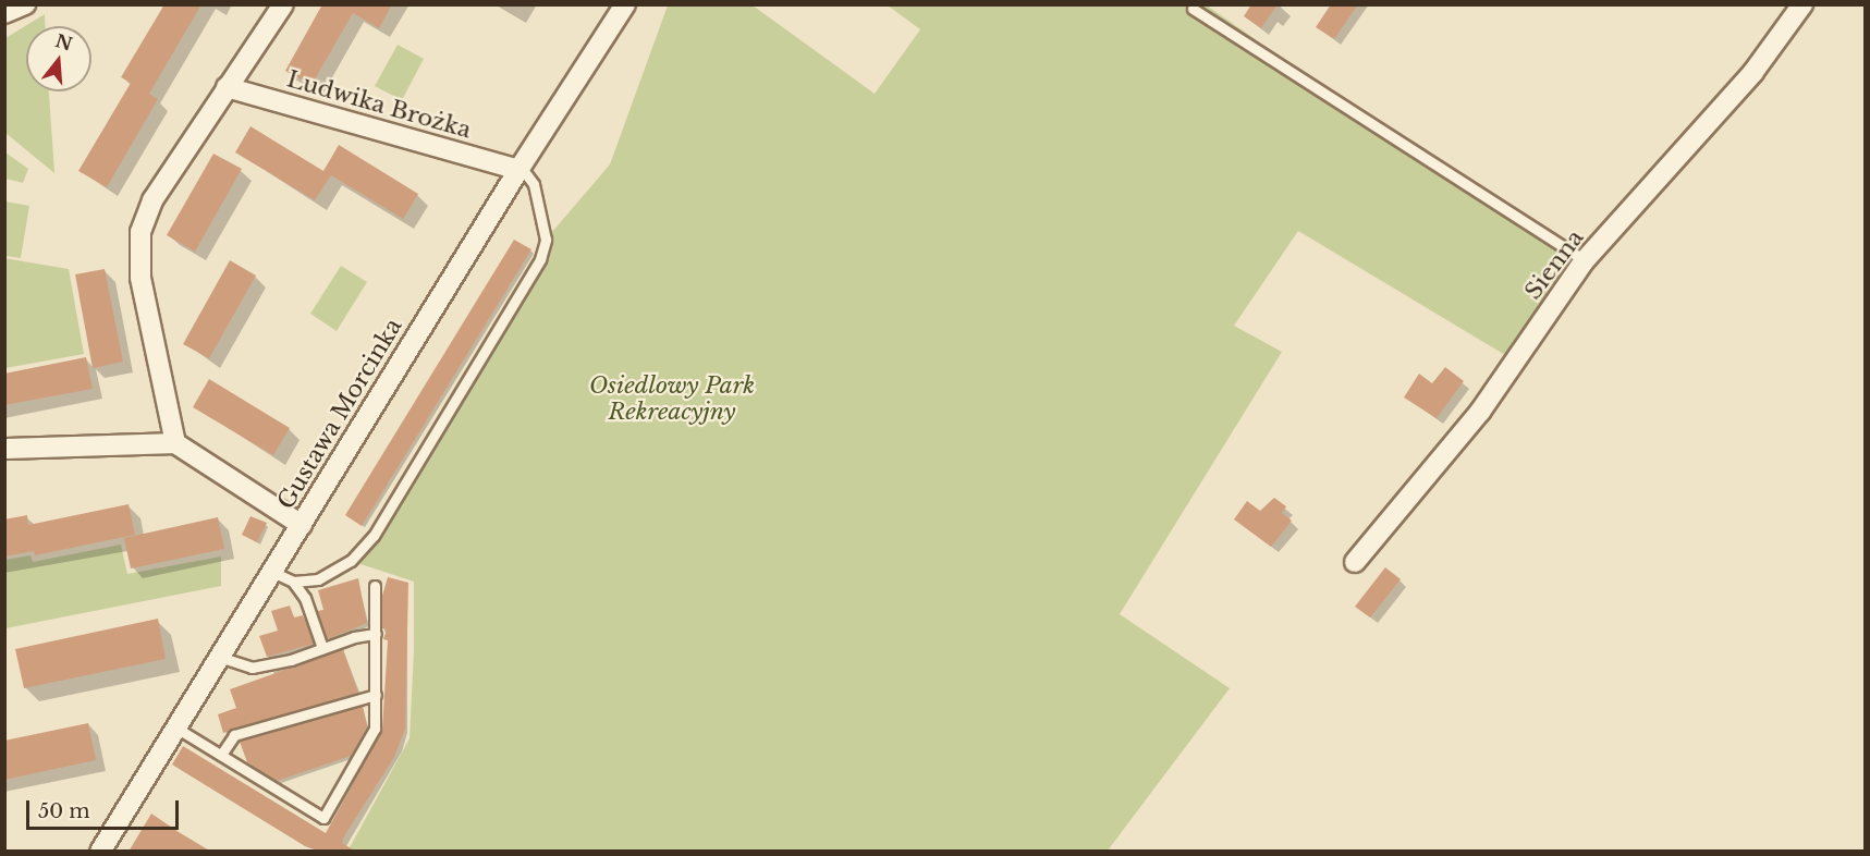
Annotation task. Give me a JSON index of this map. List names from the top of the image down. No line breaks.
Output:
{"streets":{"street":["Ludwika Brożka","Sienna","Gustawa Morcinka"]},"crossings":[["Ludwika Brożka","Gustawa Morcinka"]],"parks":["Osiedlowy Park Rekreacyjny"],"scale_bar":"50 m","north":"top"}
